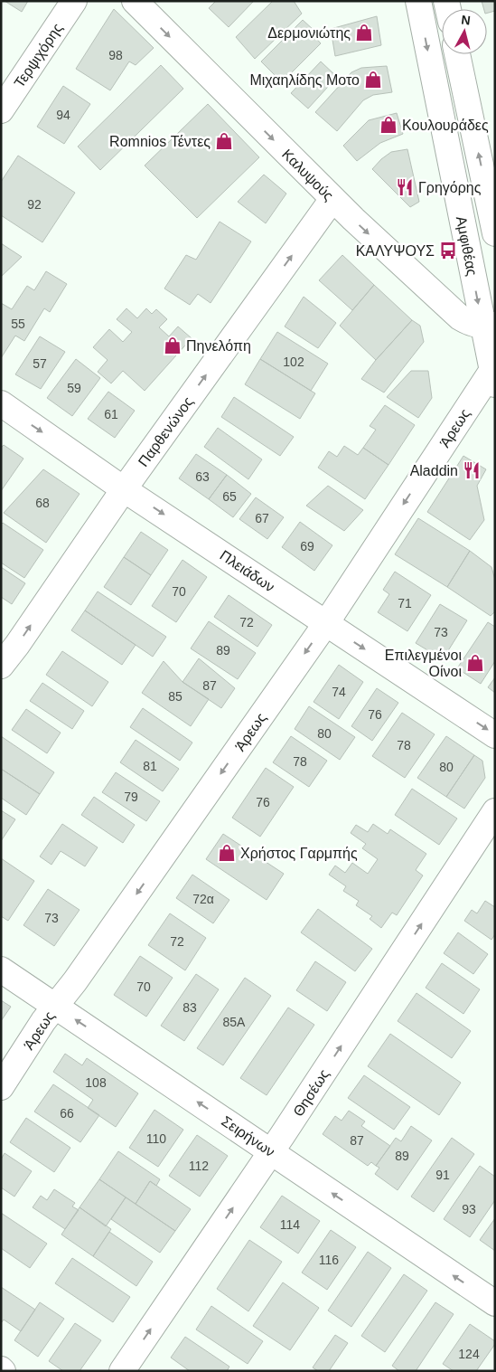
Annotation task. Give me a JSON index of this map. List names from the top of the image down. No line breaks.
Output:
{"streets":{"street":["Τερψιχόρης","Καλυψούς","Αμφιθέας","Άρεως","Παρθενώνος","Πλειάδων","Θησέως","Σειρήνων"]},"crossings":[["Καλυψούς","Αμφιθέας"],["Καλυψούς","Παρθενώνος"],["Αμφιθέας","Άρεως"],["Άρεως","Πλειάδων"],["Άρεως","Σειρήνων"],["Παρθενώνος","Πλειάδων"],["Θησέως","Σειρήνων"]],"one_way":["Καλυψούς","Άρεως","Παρθενώνος","Πλειάδων","Θησέως","Σειρήνων"],"places":{"shop":["Δερμονιώτης","Μιχαηλίδης Μοτο","Κουλουράδες","Romnios Τέντες","Πηνελόπη","Επιλεγμένοι Οίνοι","Χρήστος Γαρμπής"],"restaurant":["Γρηγόρης","Aladdin"],"bus stop":["ΚΑΛΥΨΟΥΣ"]},"house_numbers":["98","94","92","55","102","57","59","61","63","65","68","67","69","70","71","72","73","89","87","74","85","76","80","78","78","81","80","79","76","72α","73","72","70","83","85Α","108","66","110","87","89","112","91","93","114","116","124"],"north":"top"}
